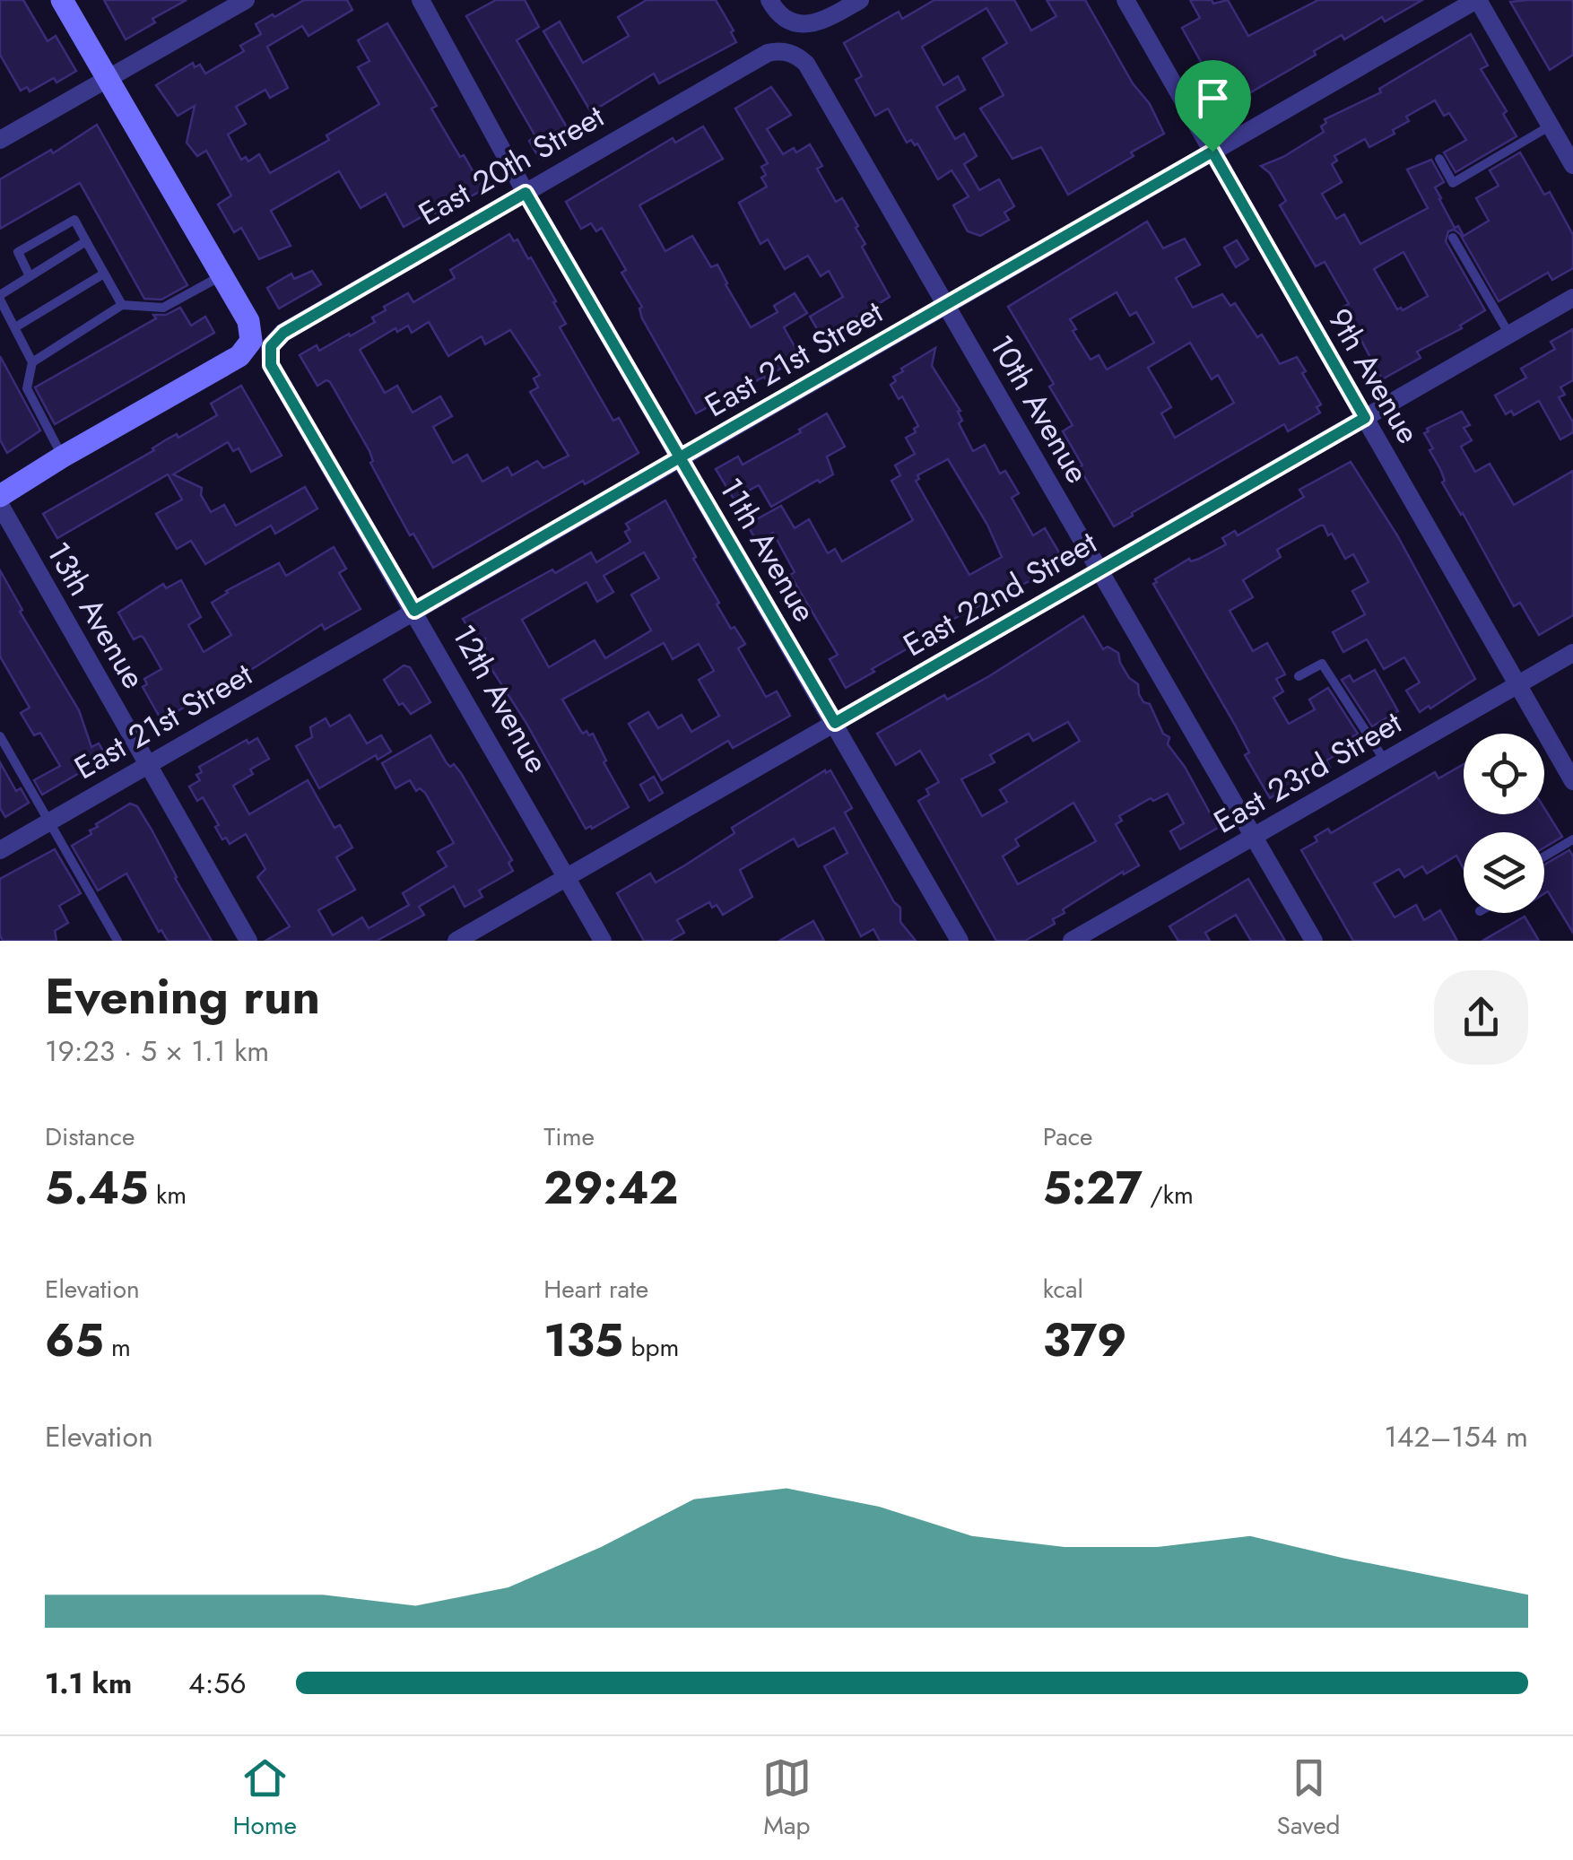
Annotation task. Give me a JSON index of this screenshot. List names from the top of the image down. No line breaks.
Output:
{"streets":{"street":["East 20th Street","East 21st Street","9th Avenue","10th Avenue","11th Avenue","East 22nd Street","13th Avenue","12th Avenue","East 23rd Street"]},"crossings":[["East 20th Street","10th Avenue"],["East 20th Street","11th Avenue"],["East 20th Street","12th Avenue"],["East 21st Street","9th Avenue"],["East 21st Street","10th Avenue"],["East 21st Street","11th Avenue"],["East 21st Street","13th Avenue"],["East 21st Street","12th Avenue"],["9th Avenue","East 22nd Street"],["9th Avenue","East 23rd Street"],["10th Avenue","East 22nd Street"],["10th Avenue","East 23rd Street"],["11th Avenue","East 22nd Street"],["East 22nd Street","12th Avenue"]],"page":{"heading":["Evening run","19:23 · 5 × 1.1 km"],"stats":[["Distance","5.45 km"],["Time","29:42"],["Pace","5:27 /km"],["Elevation","65 m"],["Heart rate","135 bpm"],["kcal","379"]],"chart":["Elevation","142–154 m"],"list":[{"name":"1.1 km","note":"4:56"}],"tabs":["Home","Map","Saved"]}}
